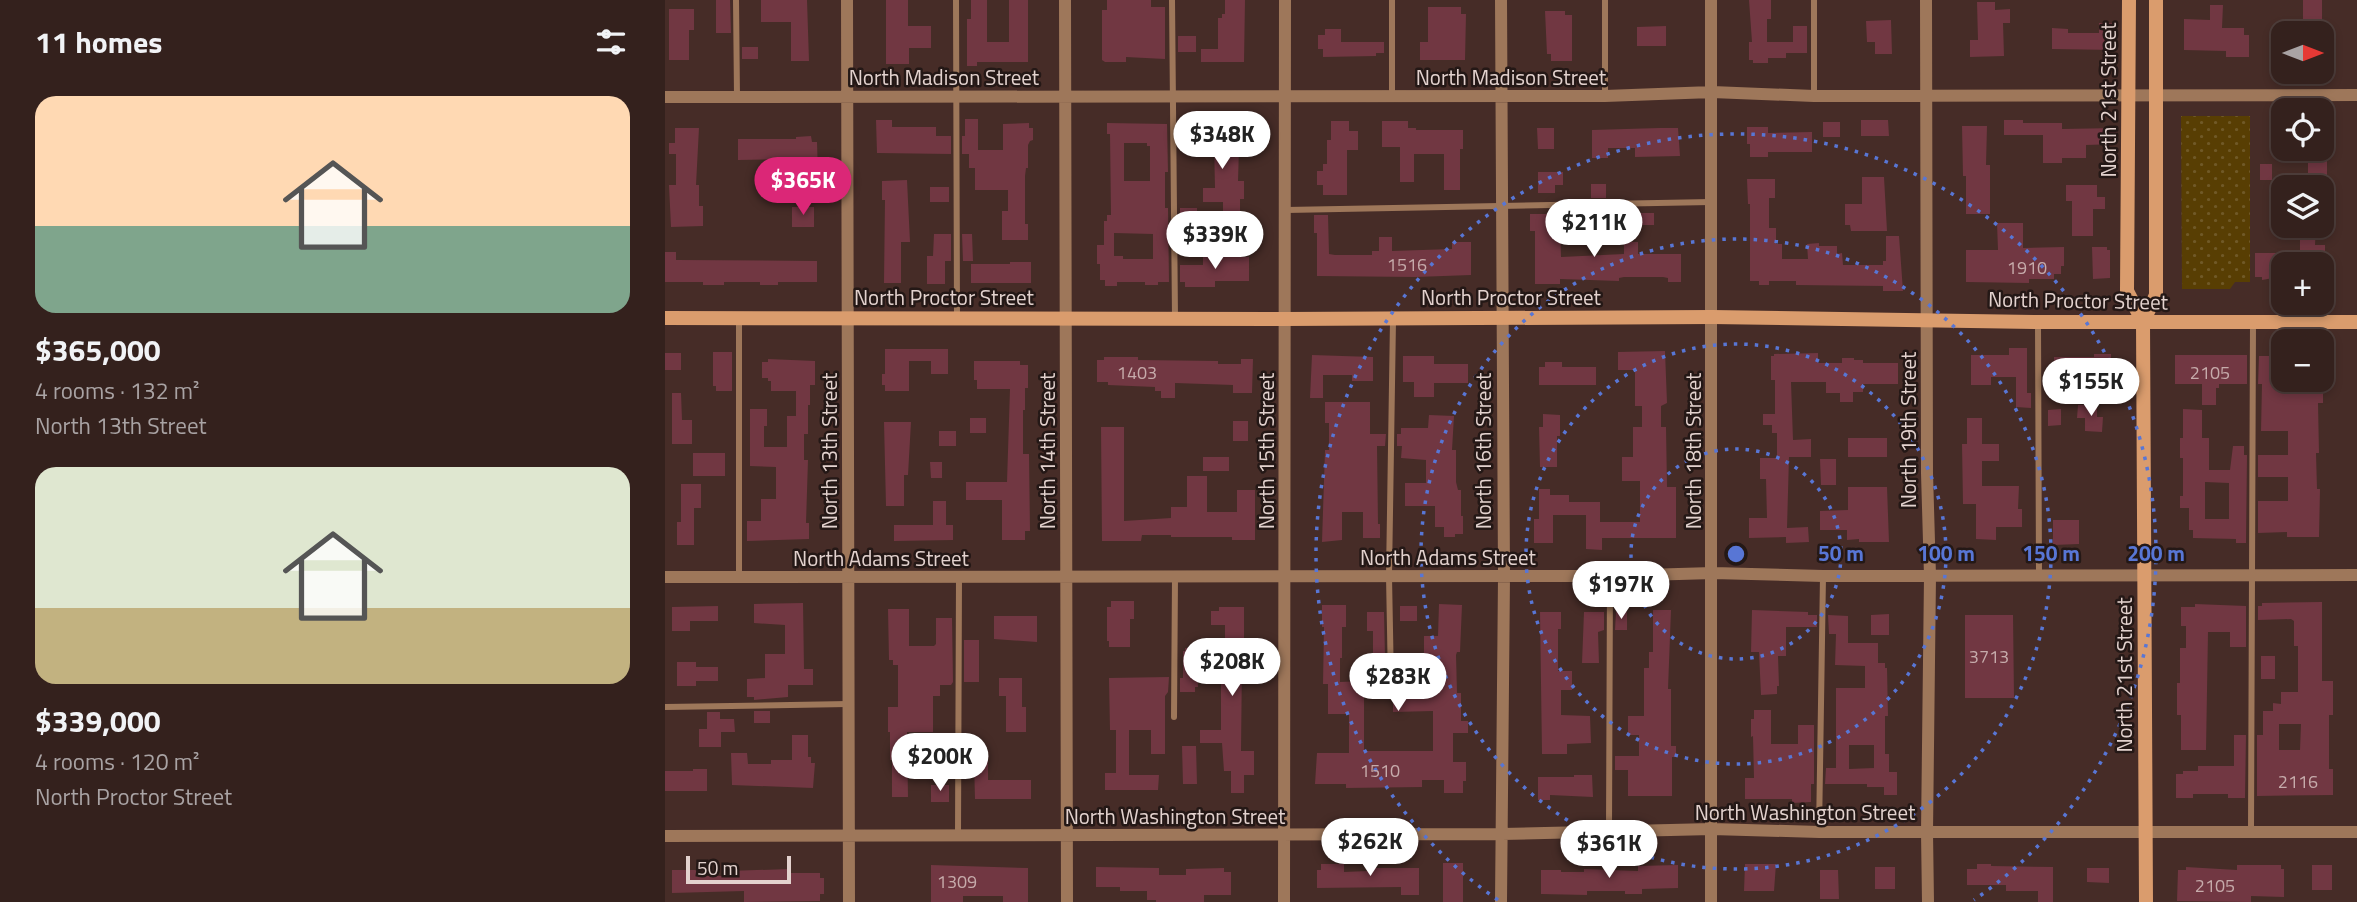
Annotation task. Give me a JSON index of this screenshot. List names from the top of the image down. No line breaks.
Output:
{"streets":{"street":["North Madison Street","North 21st Street","North Proctor Street","North 19th Street","North 13th Street","North 14th Street","North 15th Street","North 16th Street","North 18th Street","North Adams Street","North Washington Street"]},"crossings":[["North Madison Street","North 21st Street"],["North Madison Street","North 19th Street"],["North Madison Street","North 13th Street"],["North Madison Street","North 14th Street"],["North Madison Street","North 15th Street"],["North Madison Street","North 16th Street"],["North Madison Street","North 18th Street"],["North 21st Street","North Proctor Street"],["North 21st Street","North Adams Street"],["North 21st Street","North Washington Street"],["North Proctor Street","North 19th Street"],["North Proctor Street","North 13th Street"],["North Proctor Street","North 14th Street"],["North Proctor Street","North 15th Street"],["North Proctor Street","North 16th Street"],["North Proctor Street","North 18th Street"],["North 19th Street","North Adams Street"],["North 19th Street","North Washington Street"],["North 13th Street","North Adams Street"],["North 13th Street","North Washington Street"],["North 14th Street","North Adams Street"],["North 14th Street","North Washington Street"],["North 15th Street","North Adams Street"],["North 15th Street","North Washington Street"],["North 16th Street","North Adams Street"],["North 16th Street","North Washington Street"],["North 18th Street","North Adams Street"],["North 18th Street","North Washington Street"]],"house_numbers":["1516","1910","1403","2105","3713","1510","2116","1309","2105"],"scale_bar":"50 m","north":"right","page":{"heading":"11 homes","map_buttons":["+","−"],"list":[{"name":"$365,000","note":"4 rooms · 132 m² · North 13th Street"},{"name":"$339,000","note":"4 rooms · 120 m² · North Proctor Street"}],"price":["$348K","$365K","$211K","$339K","$155K","$197K","$208K","$283K","$200K","$262K","$361K"],"scale":"50 m"},"rings":["50 m","100 m","150 m","200 m"]}
